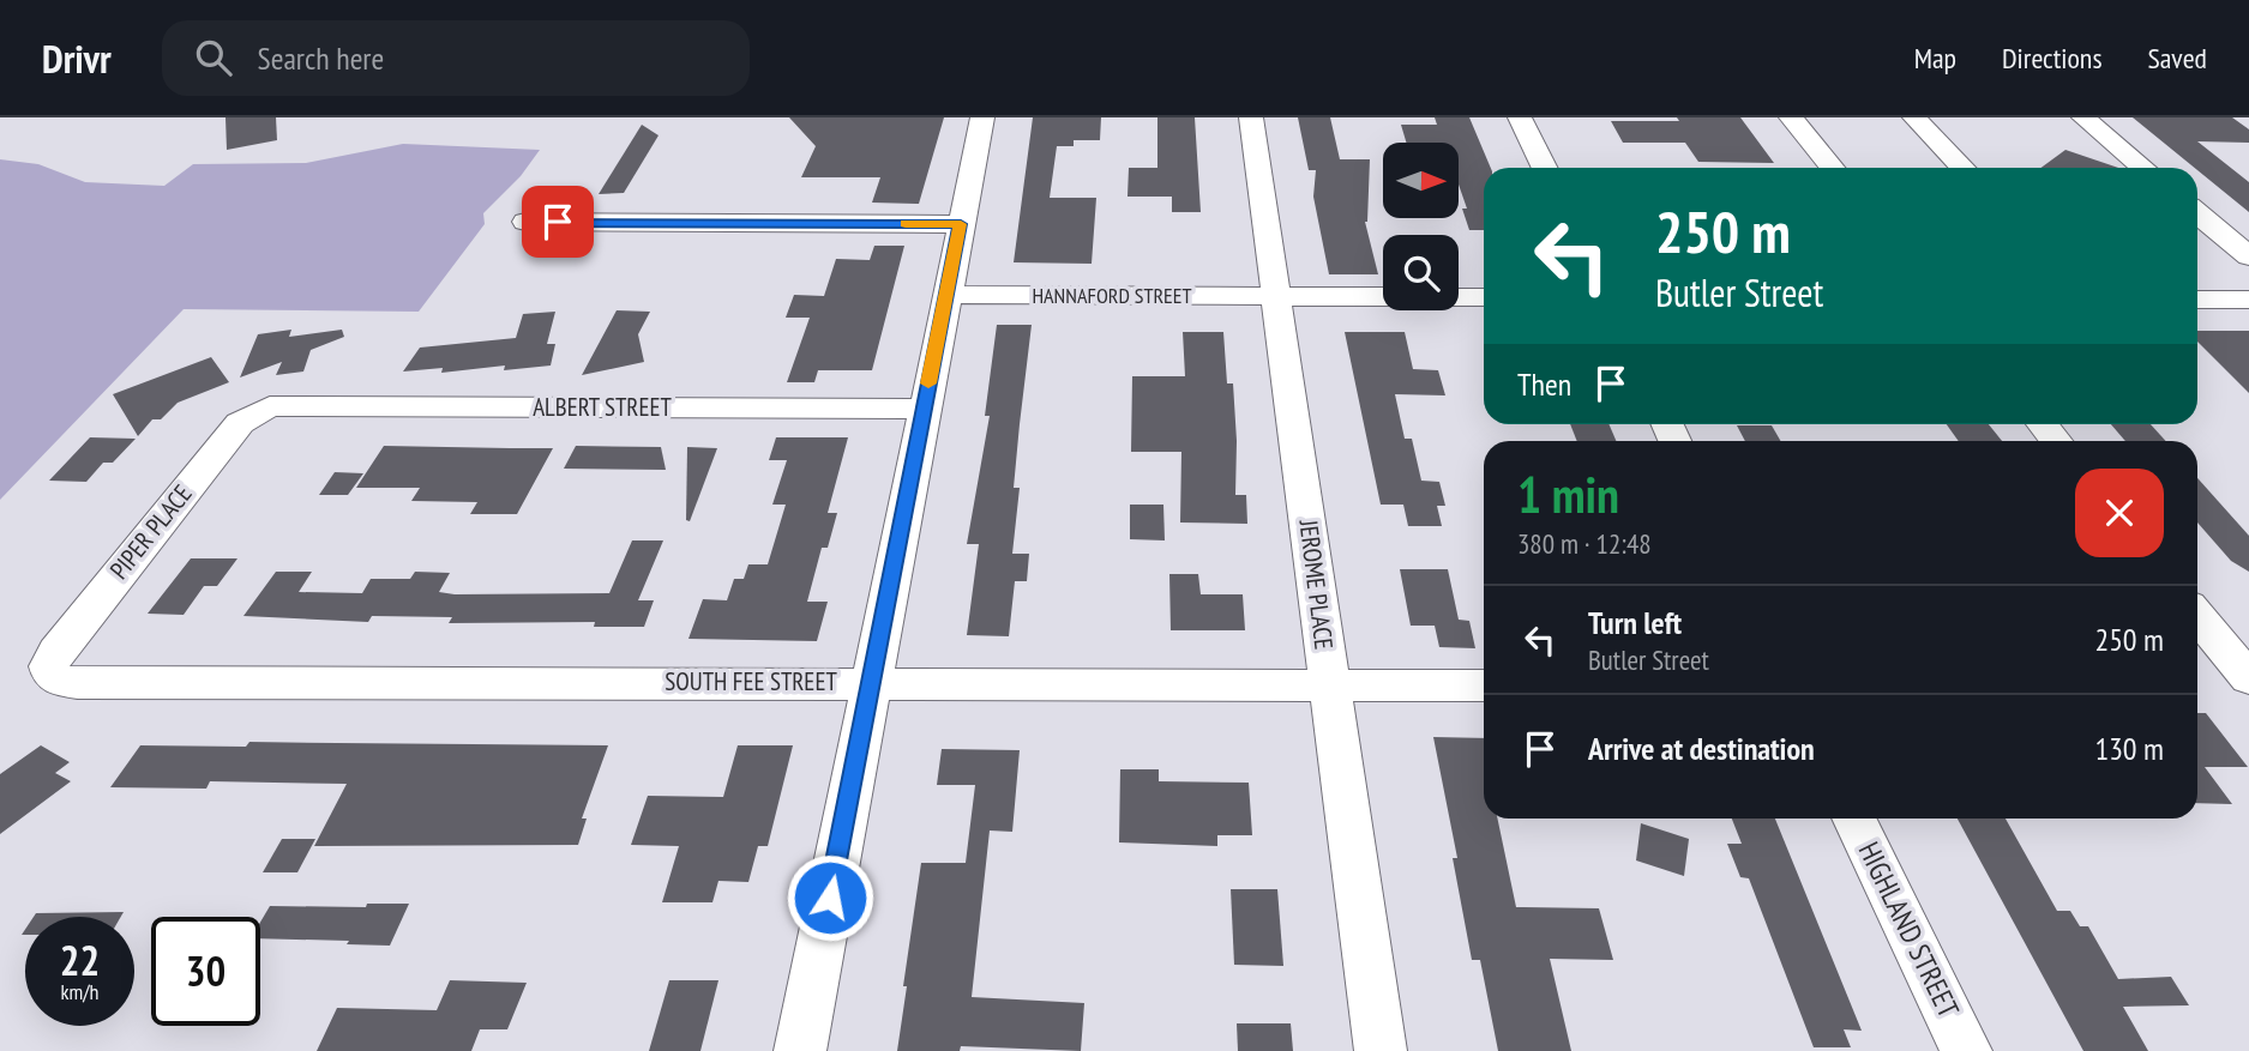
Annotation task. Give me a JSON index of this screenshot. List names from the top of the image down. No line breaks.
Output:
{"streets":{"street":["HANNAFORD STREET","ALBERT STREET","PIPER PLACE","JEROME PLACE","SOUTH FEE STREET","HIGHLAND STREET"]},"crossings":[["HANNAFORD STREET","JEROME PLACE"],["ALBERT STREET","PIPER PLACE"],["PIPER PLACE","SOUTH FEE STREET"],["JEROME PLACE","SOUTH FEE STREET"]],"north":"right","page":{"header":"Drivr","search":"Search here","nav":["Map","Directions","Saved"],"turn":["250 m","Butler Street"],"then":"Then","heading":["1 min","380 m · 12:48"],"list":[{"name":"Turn left","note":"Butler Street","value":"250 m"},{"name":"Arrive at destination","value":"130 m"}],"speed":"22 km/h","limit":"30"}}
